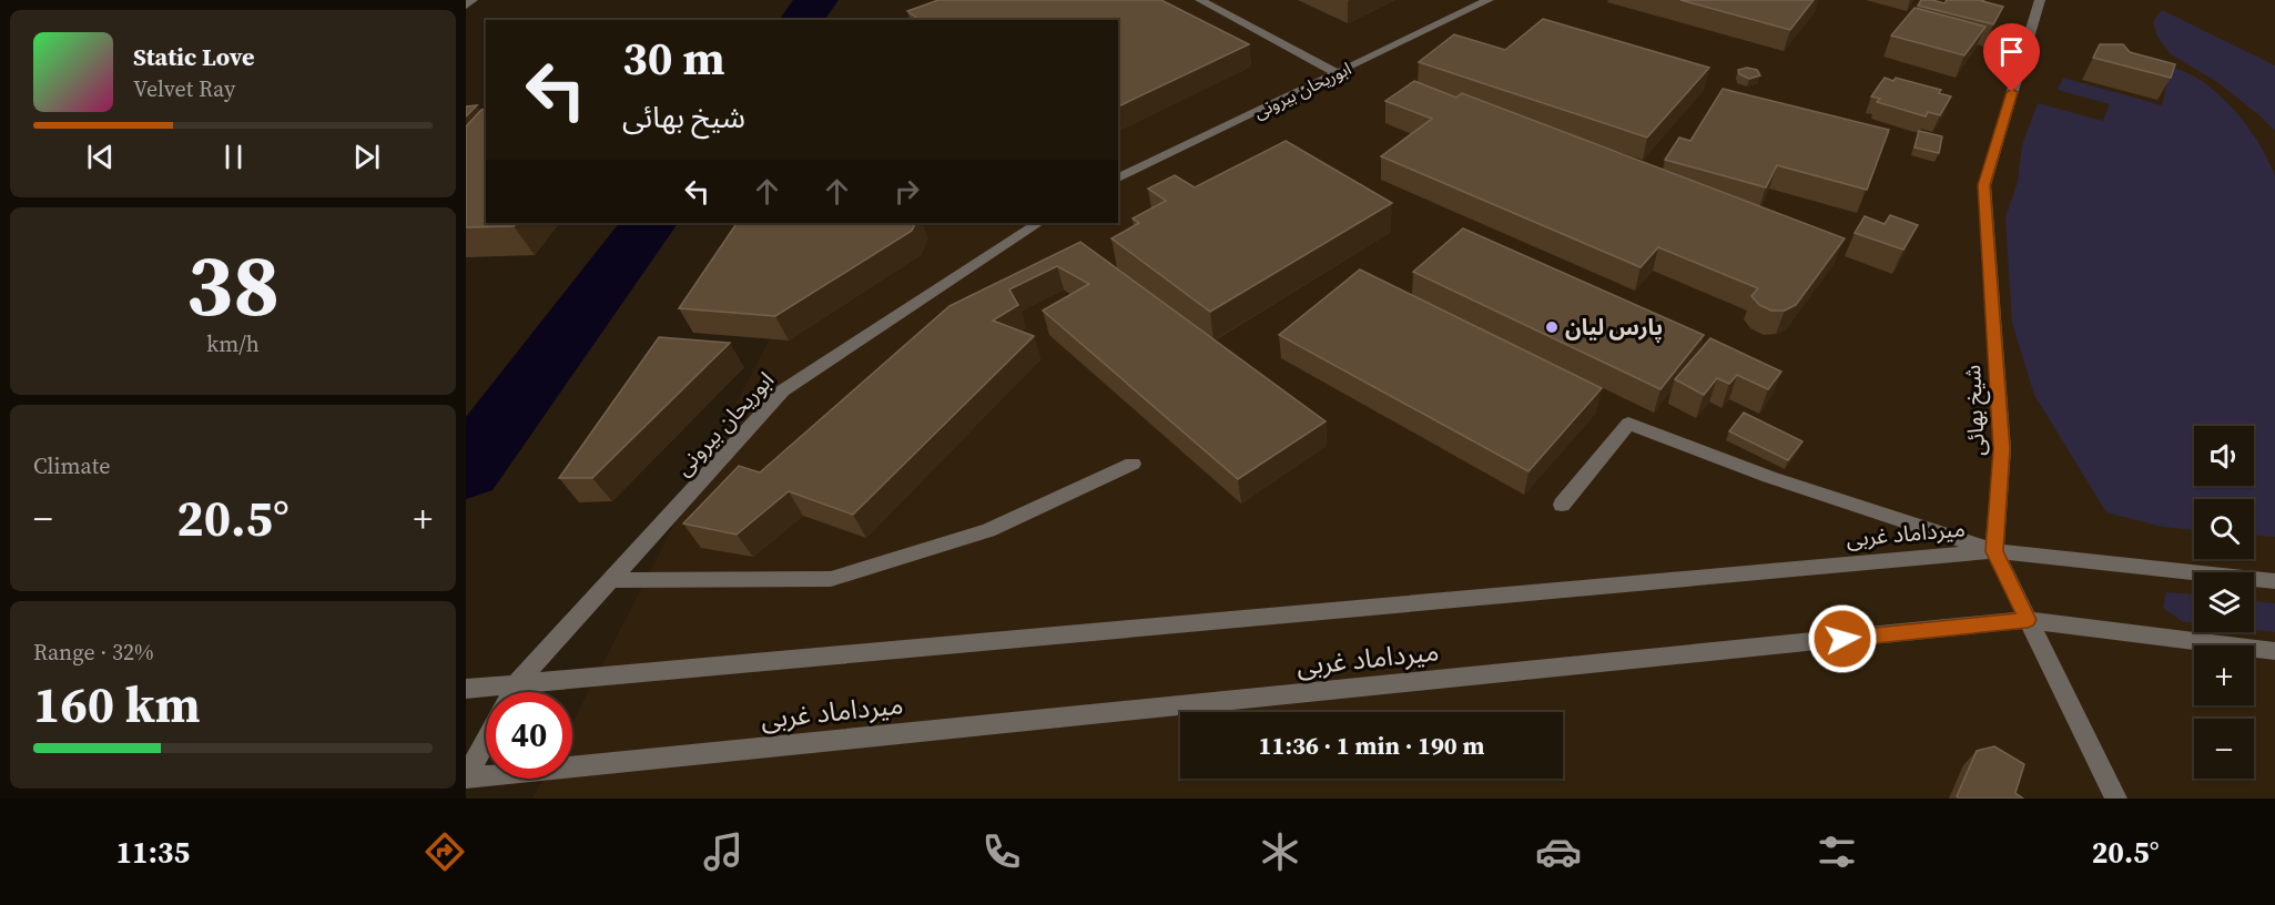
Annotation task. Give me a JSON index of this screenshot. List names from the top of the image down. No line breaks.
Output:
{"streets":{"street":["ابوریحان بیرونی","شیخ بهائی","میرداماد غربی"]},"crossings":[["ابوریحان بیرونی","میرداماد غربی"],["شیخ بهائی","میرداماد غربی"]],"places":["پارس لیان"],"page":{"turn":["30 m","شیخ بهائی"],"song":["Static Love","Velvet Ray"],"tile":[["38","km/h"],"Climate",["Range · 32%","160 km"]],"map_buttons":["+","−"],"heat":["−","20.5°","+"],"limit":"40","trip":"11:36 · 1 min · 190 m","tabs":["11:35","20.5°"]}}
